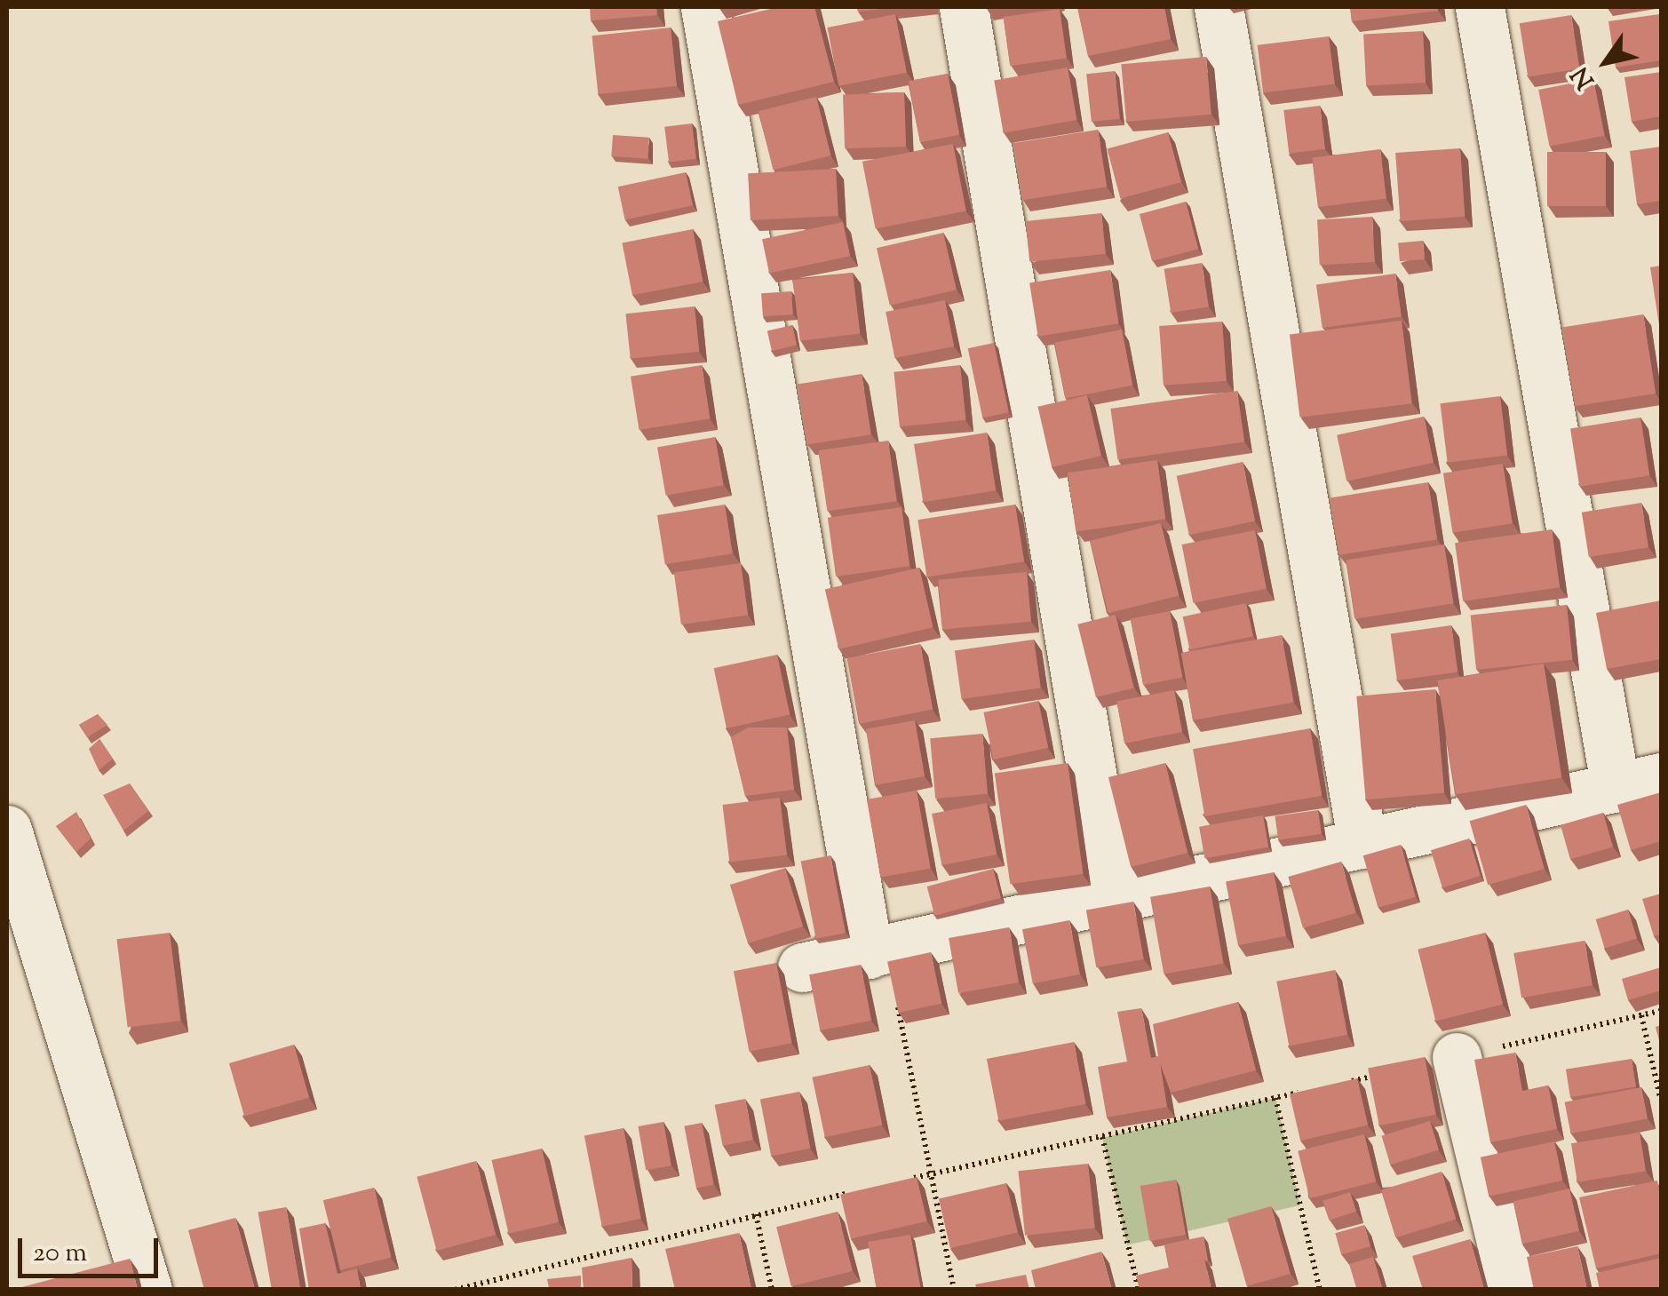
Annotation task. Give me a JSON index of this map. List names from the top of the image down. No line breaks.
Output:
{"scale_bar":"20 m","north":"bottom left"}
